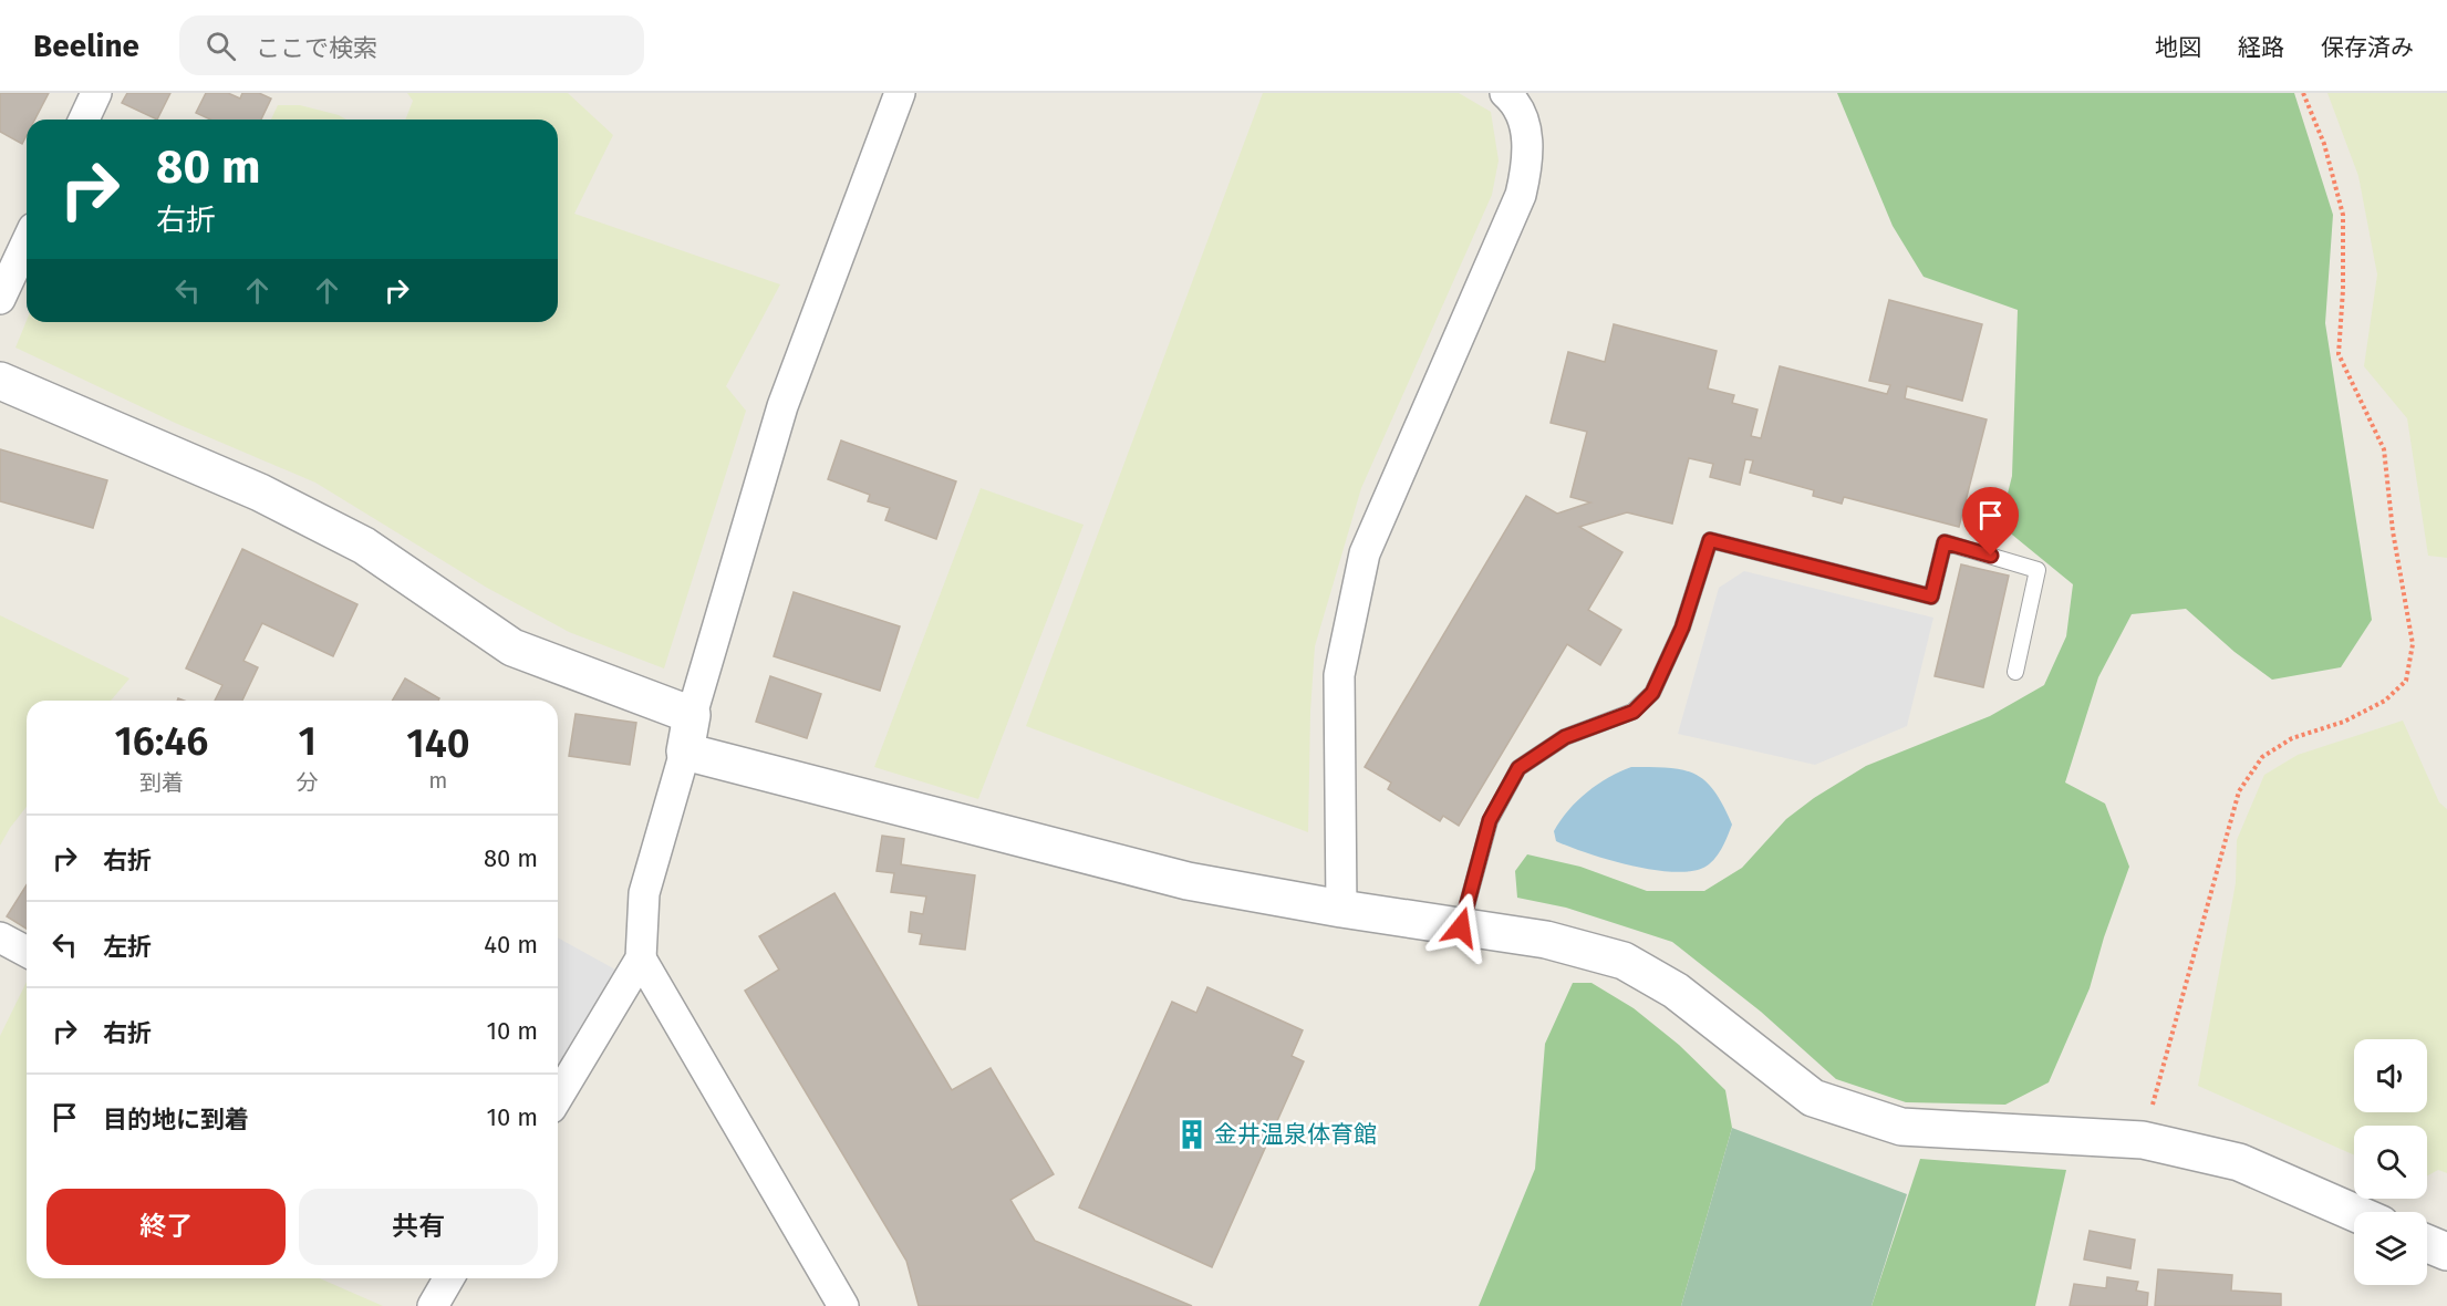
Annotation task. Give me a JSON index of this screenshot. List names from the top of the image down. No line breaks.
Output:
{"places":{"building":["金井温泉体育館"]},"page":{"header":"Beeline","search":"ここで検索","nav":["地図","経路","保存済み"],"turn":["80 m","右折"],"eta":["16:46","到着","1","分","140","m"],"list":[{"name":"右折","value":"80 m"},{"name":"左折","value":"40 m"},{"name":"右折","value":"10 m"},{"name":"目的地に到着","value":"10 m"}],"buttons":["終了","共有"]}}
